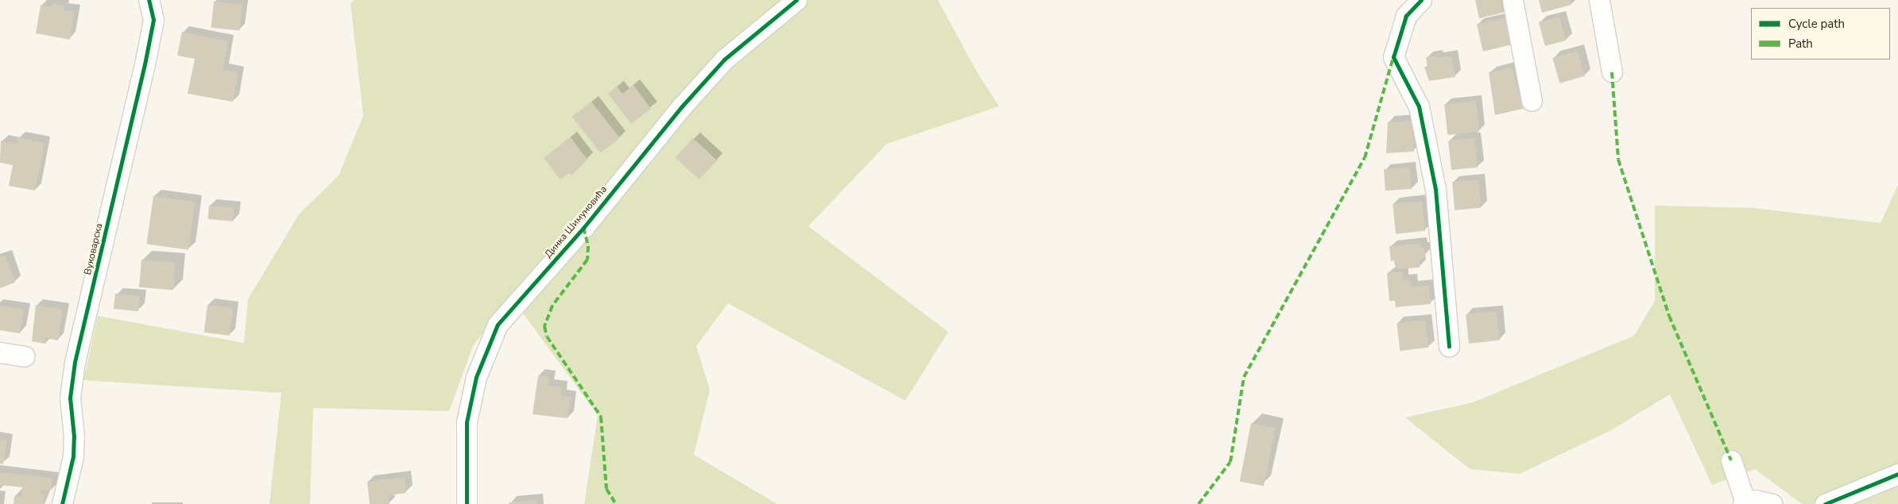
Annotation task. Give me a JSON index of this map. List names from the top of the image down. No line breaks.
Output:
{"streets":{"street":["Динка Шимуновића","Вуковарска"]},"legend":["Cycle path","Path"]}
